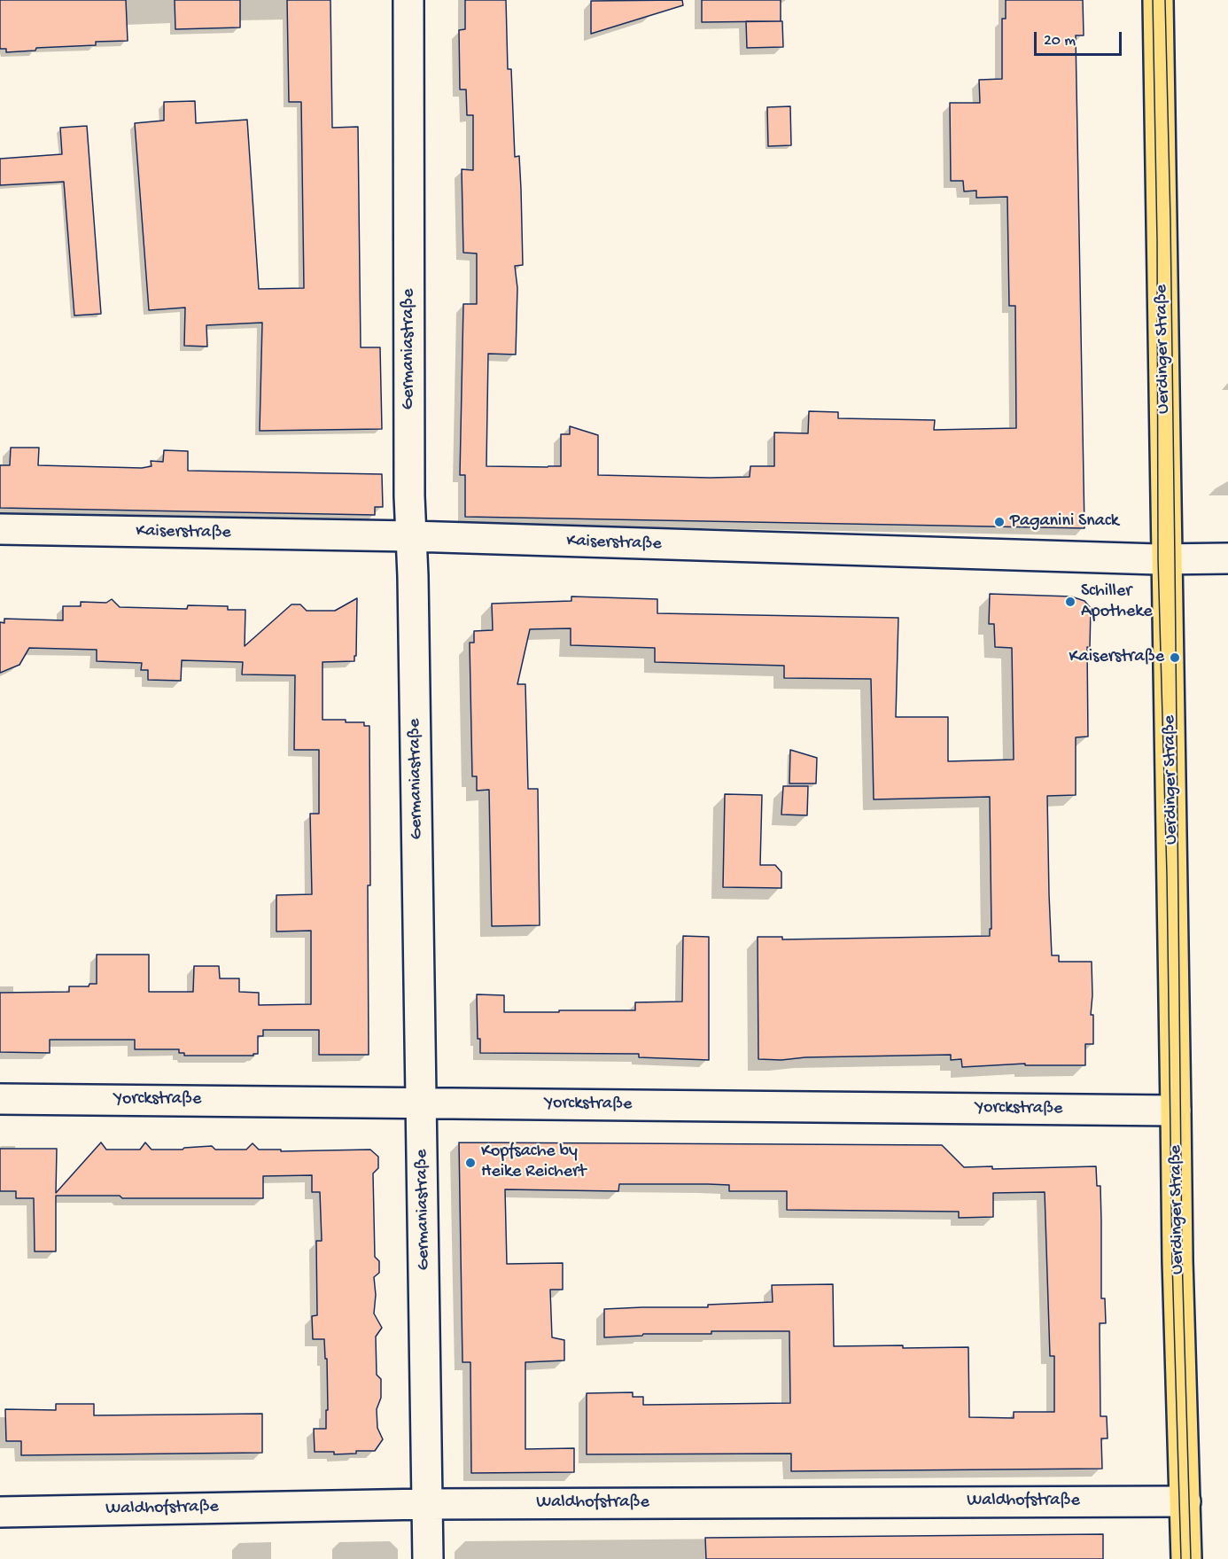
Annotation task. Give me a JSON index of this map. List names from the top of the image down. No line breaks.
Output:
{"streets":{"main road":["Uerdinger Straße"],"street":["Germaniastraße","Kaiserstraße","Yorckstraße","Waldhofstraße"]},"crossings":[["Germaniastraße","Kaiserstraße"],["Germaniastraße","Yorckstraße"],["Germaniastraße","Waldhofstraße"],["Uerdinger Straße","Kaiserstraße"],["Uerdinger Straße","Yorckstraße"],["Uerdinger Straße","Waldhofstraße"]],"places":["Paganini Snack","Schiller Apotheke","Kaiserstraße","Kopfsache by Heike Reichert"],"scale_bar":"20 m"}
